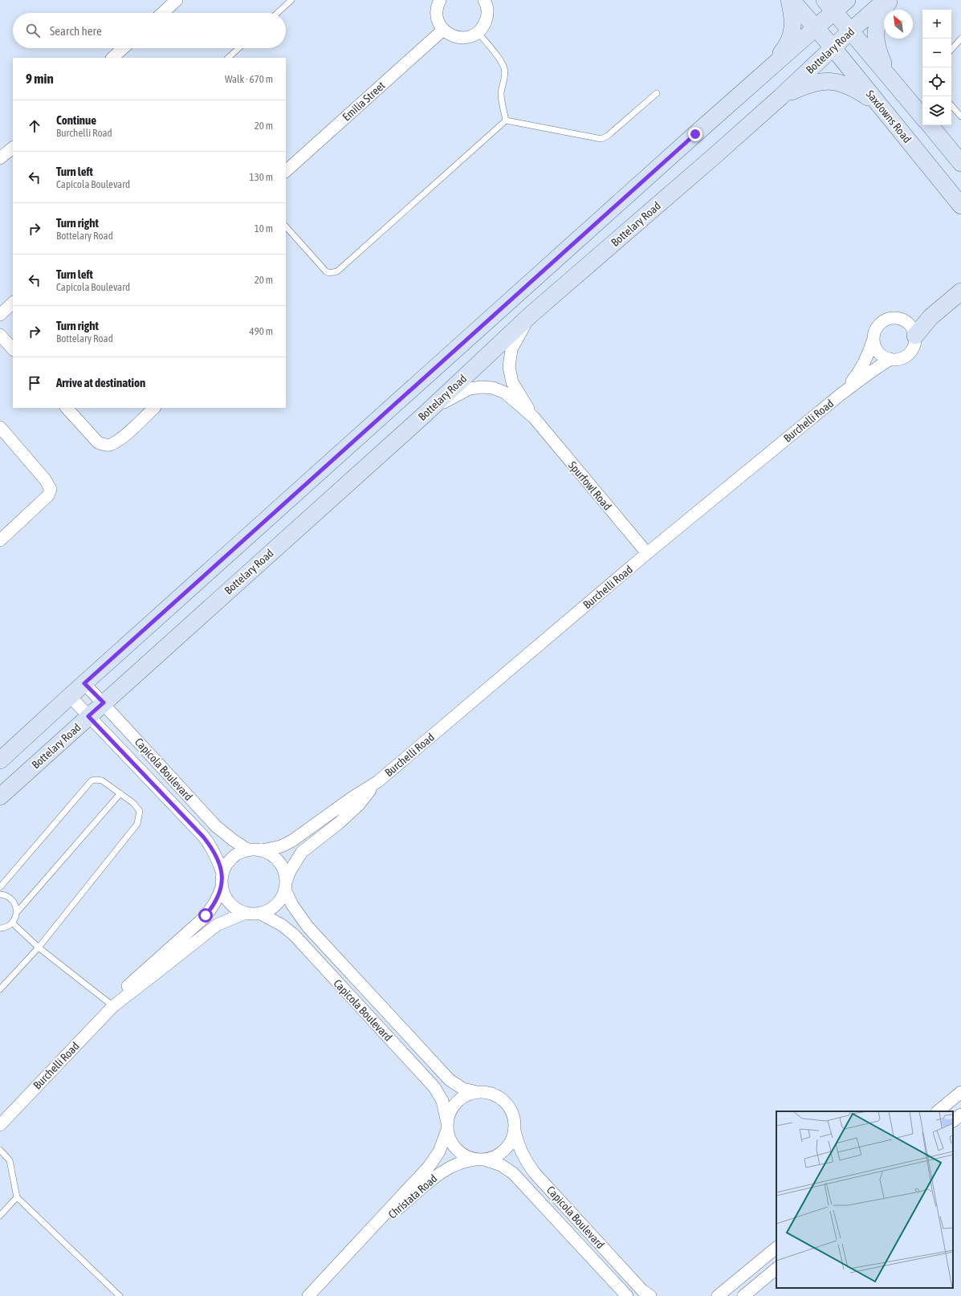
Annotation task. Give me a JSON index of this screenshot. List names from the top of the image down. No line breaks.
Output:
{"streets":{"main road":["Bottelary Road","Saxdowns Road"],"street":["Emilia Street","Burchelli Road","Spurfowl Road","Capicola Boulevard","Christata Road"]},"crossings":[["Bottelary Road","Saxdowns Road"],["Bottelary Road","Spurfowl Road"],["Bottelary Road","Capicola Boulevard"],["Burchelli Road","Spurfowl Road"],["Burchelli Road","Capicola Boulevard"],["Capicola Boulevard","Christata Road"]],"north":"top left","page":{"map_buttons":["+","−"],"search":"Search here","heading":["9 min","Walk · 670 m"],"list":[["Continue","Burchelli Road","20 m"],["Turn left","Capicola Boulevard","130 m"],["Turn right","Bottelary Road","10 m"],["Turn left","Capicola Boulevard","20 m"],["Turn right","Bottelary Road","490 m"],"Arrive at destination"]}}
